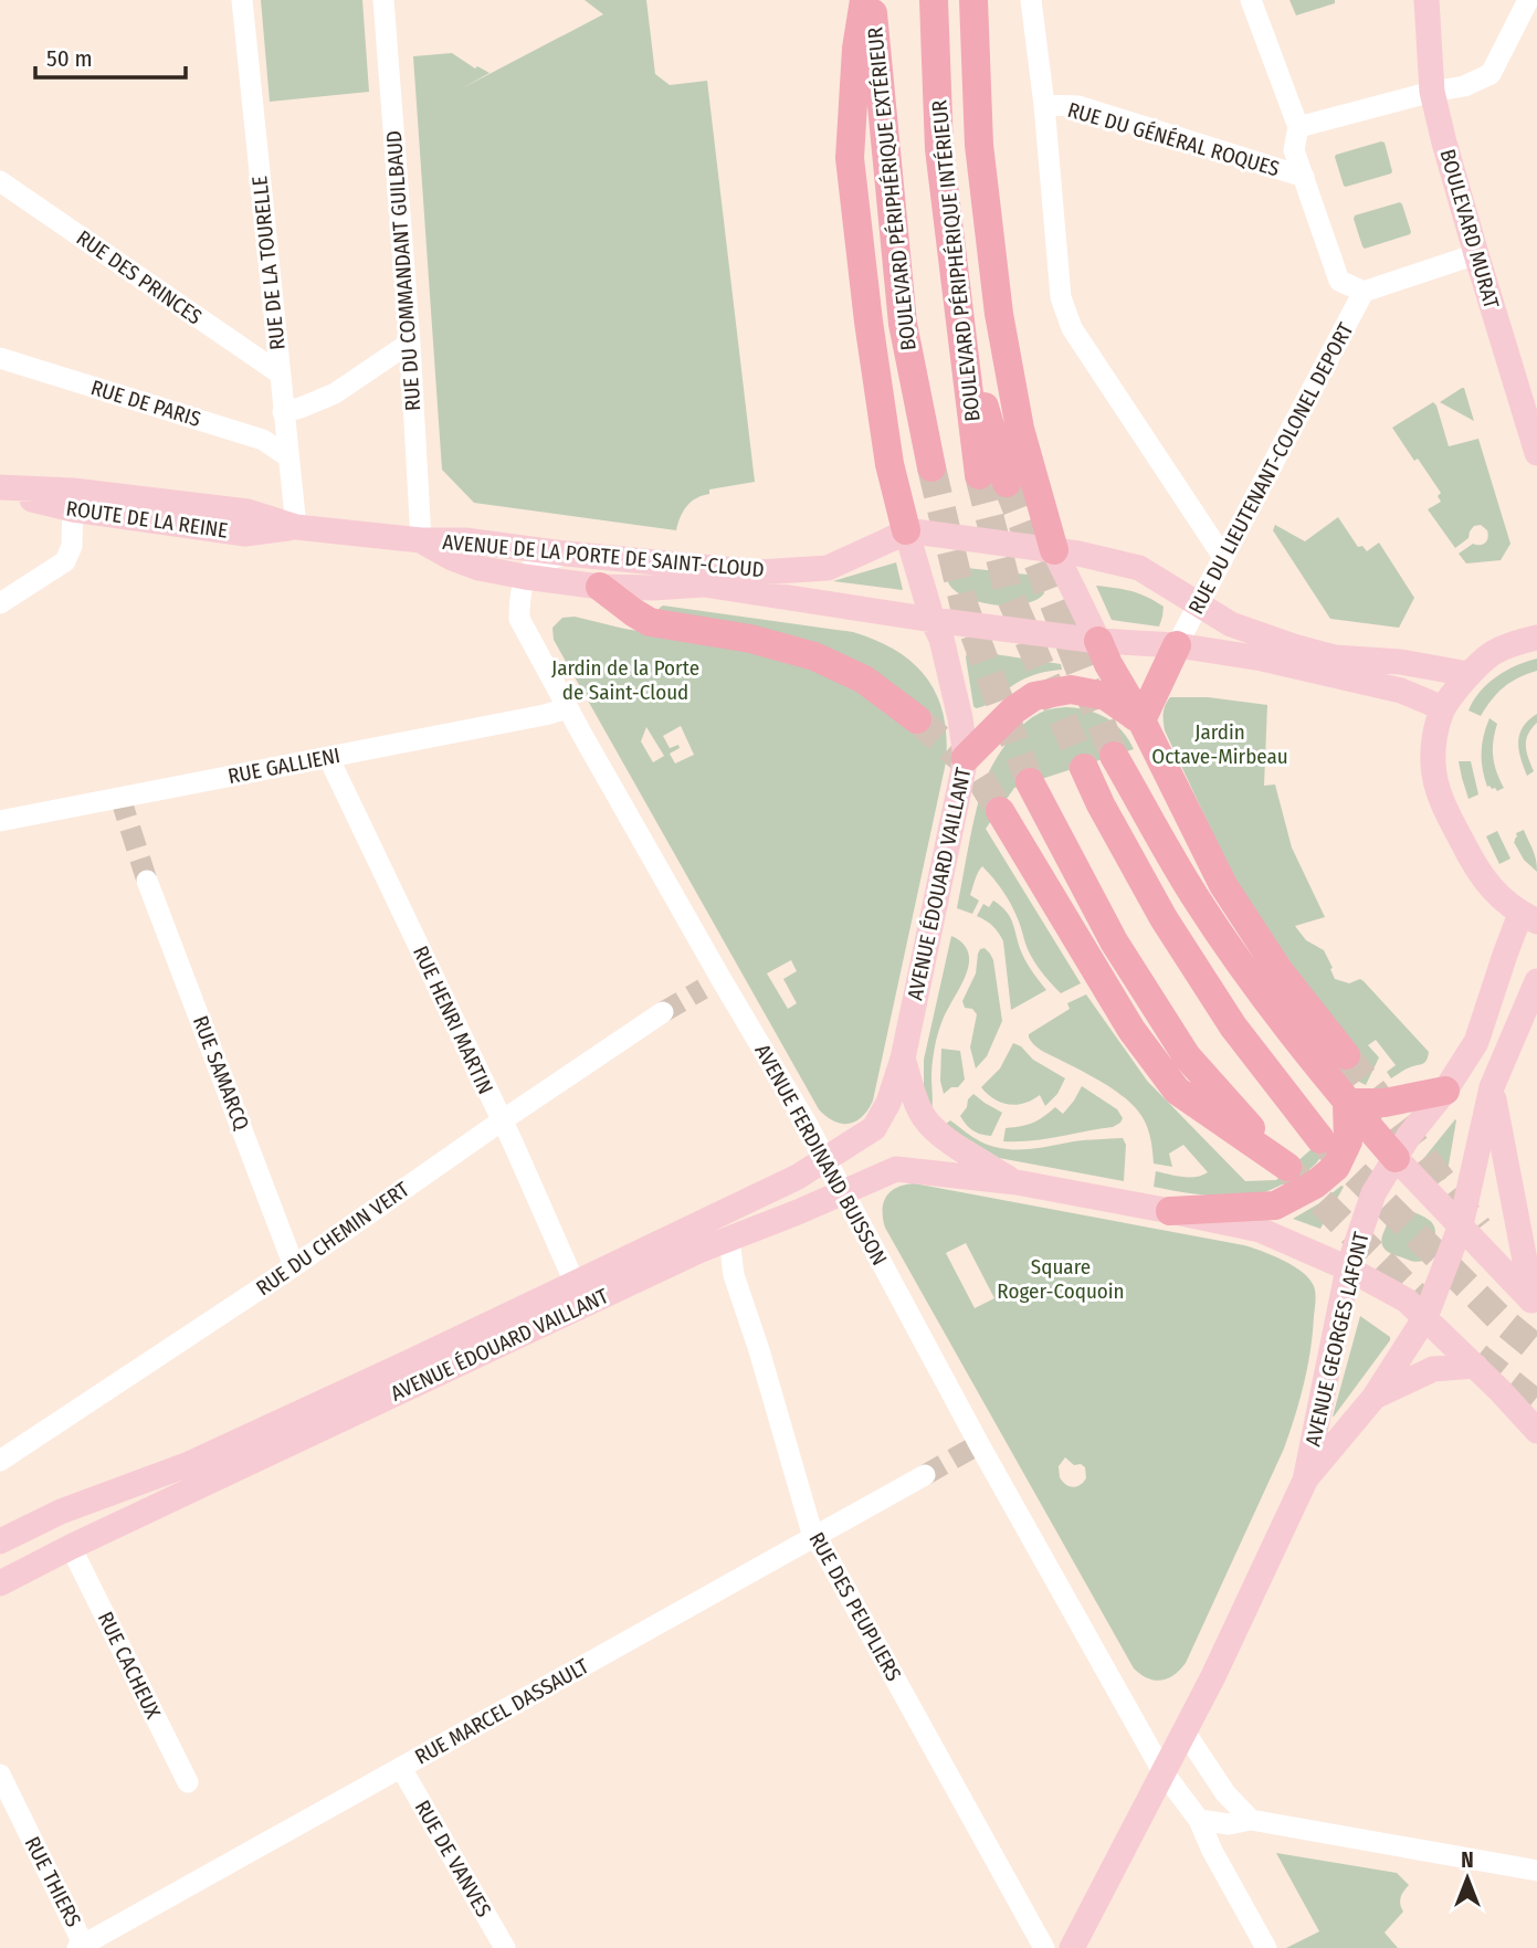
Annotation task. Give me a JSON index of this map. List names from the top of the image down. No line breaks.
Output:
{"streets":{"highway":["BOULEVARD PÉRIPHÉRIQUE EXTÉRIEUR","BOULEVARD PÉRIPHÉRIQUE INTÉRIEUR"],"main road":["BOULEVARD MURAT","ROUTE DE LA REINE","AVENUE DE LA PORTE DE SAINT-CLOUD","AVENUE ÉDOUARD VAILLANT","AVENUE GEORGES LAFONT"],"street":["RUE DU GÉNÉRAL ROQUES","RUE DE LA TOURELLE","RUE DU COMMANDANT GUILBAUD","RUE DES PRINCES","RUE DE PARIS","RUE DU LIEUTENANT-COLONEL DEPORT","RUE GALLIENI","RUE HENRI MARTIN","RUE SAMARCQ","AVENUE FERDINAND BUISSON","RUE DU CHEMIN VERT","RUE DES PEUPLIERS","RUE CACHEUX","RUE MARCEL DASSAULT","RUE DE VANVES","RUE THIERS"]},"crossings":[["RUE DE LA TOURELLE","RUE DES PRINCES"],["RUE DE LA TOURELLE","RUE DE PARIS"],["RUE DE LA TOURELLE","ROUTE DE LA REINE"],["RUE DU COMMANDANT GUILBAUD","ROUTE DE LA REINE"],["RUE DU COMMANDANT GUILBAUD","AVENUE DE LA PORTE DE SAINT-CLOUD"],["RUE DU LIEUTENANT-COLONEL DEPORT","AVENUE DE LA PORTE DE SAINT-CLOUD"],["ROUTE DE LA REINE","AVENUE DE LA PORTE DE SAINT-CLOUD"],["AVENUE DE LA PORTE DE SAINT-CLOUD","AVENUE ÉDOUARD VAILLANT"],["AVENUE DE LA PORTE DE SAINT-CLOUD","AVENUE FERDINAND BUISSON"],["RUE GALLIENI","RUE HENRI MARTIN"],["RUE GALLIENI","AVENUE FERDINAND BUISSON"],["AVENUE ÉDOUARD VAILLANT","RUE HENRI MARTIN"],["AVENUE ÉDOUARD VAILLANT","AVENUE FERDINAND BUISSON"],["AVENUE ÉDOUARD VAILLANT","AVENUE GEORGES LAFONT"],["AVENUE ÉDOUARD VAILLANT","RUE DES PEUPLIERS"],["AVENUE ÉDOUARD VAILLANT","RUE CACHEUX"],["RUE HENRI MARTIN","RUE DU CHEMIN VERT"],["RUE SAMARCQ","RUE DU CHEMIN VERT"],["AVENUE FERDINAND BUISSON","AVENUE GEORGES LAFONT"],["RUE DES PEUPLIERS","RUE MARCEL DASSAULT"],["RUE MARCEL DASSAULT","RUE DE VANVES"],["RUE MARCEL DASSAULT","RUE THIERS"]],"parks":["Jardin de la Porte de Saint-Cloud","Jardin Octave-Mirbeau","Square Roger-Coquoin"],"scale_bar":"50 m","north":"top"}
